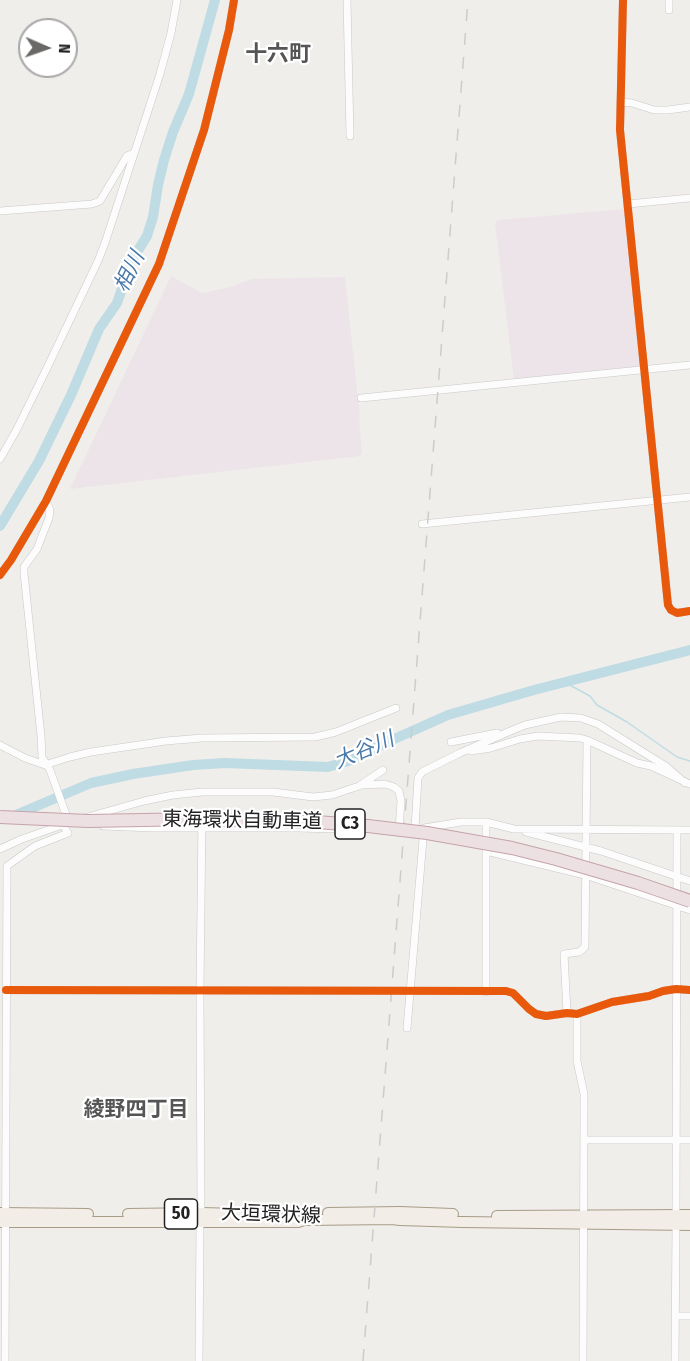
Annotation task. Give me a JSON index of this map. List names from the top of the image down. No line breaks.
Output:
{"streets":{"highway":["東海環状自動車道","C3"],"main road":["50","大垣環状線"]},"districts":["十六町","綾野四丁目"],"water":["相川","大谷川"],"north":"right"}
